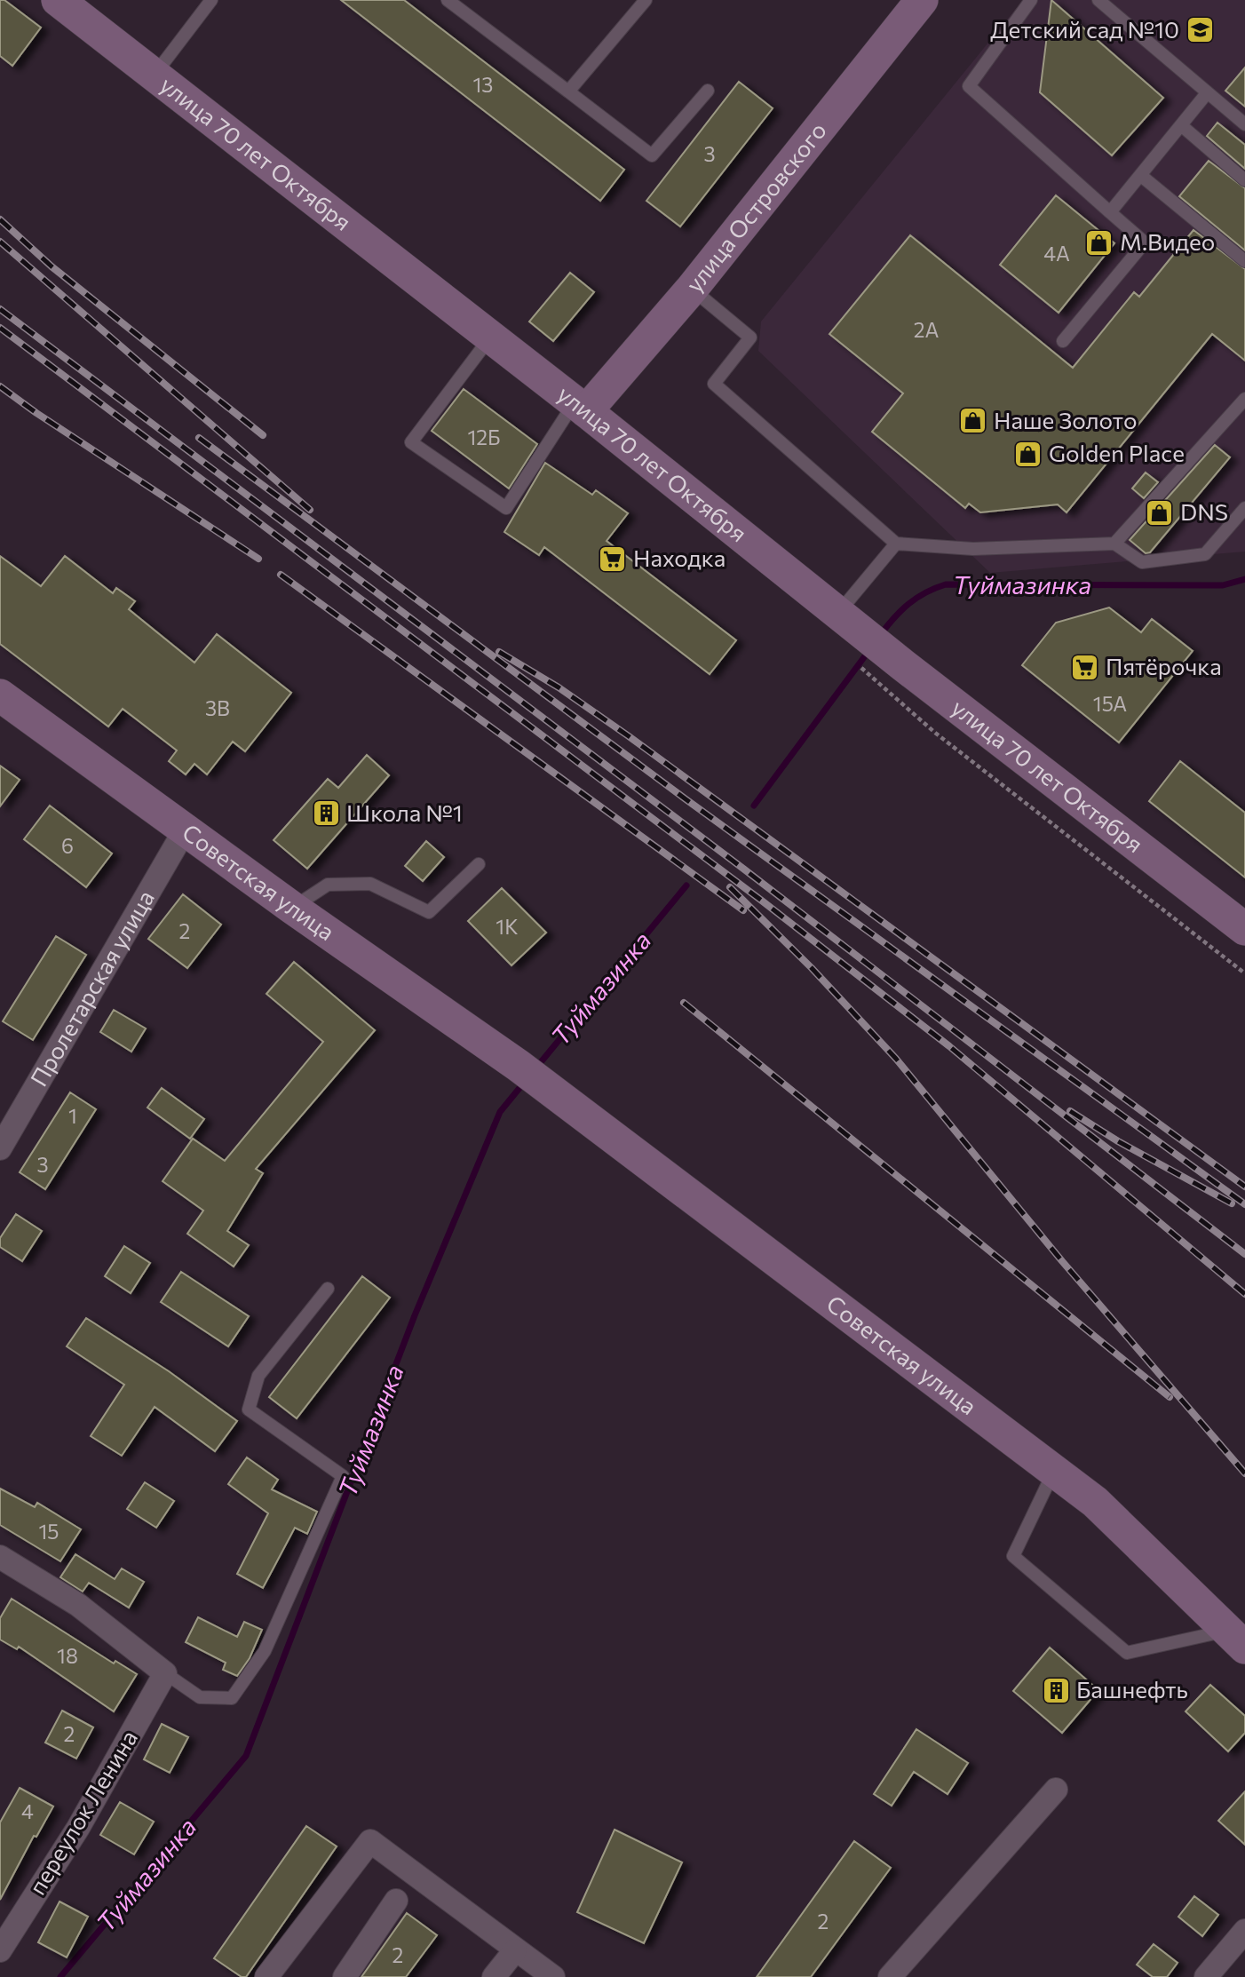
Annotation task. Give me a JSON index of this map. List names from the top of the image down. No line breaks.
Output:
{"streets":{"street":["улица 70 лет Октября","улица Островского","Советская улица","Пролетарская улица","переулок Ленина"]},"crossings":[["улица 70 лет Октября","улица Островского"],["Советская улица","Пролетарская улица"]],"water":["Туймазинка"],"places":{"school or university":["Детский сад №10"],"shop":["М.Видео","Наше Золото","Golden Place","DNS"],"supermarket":["Находка","Пятёрочка"],"building":["Школа №1","Башнефть"]},"house_numbers":["13","3","4А","2А","12Б","15А","3В","6","1К","2","1","3","15","18","2","4","2","2"]}
